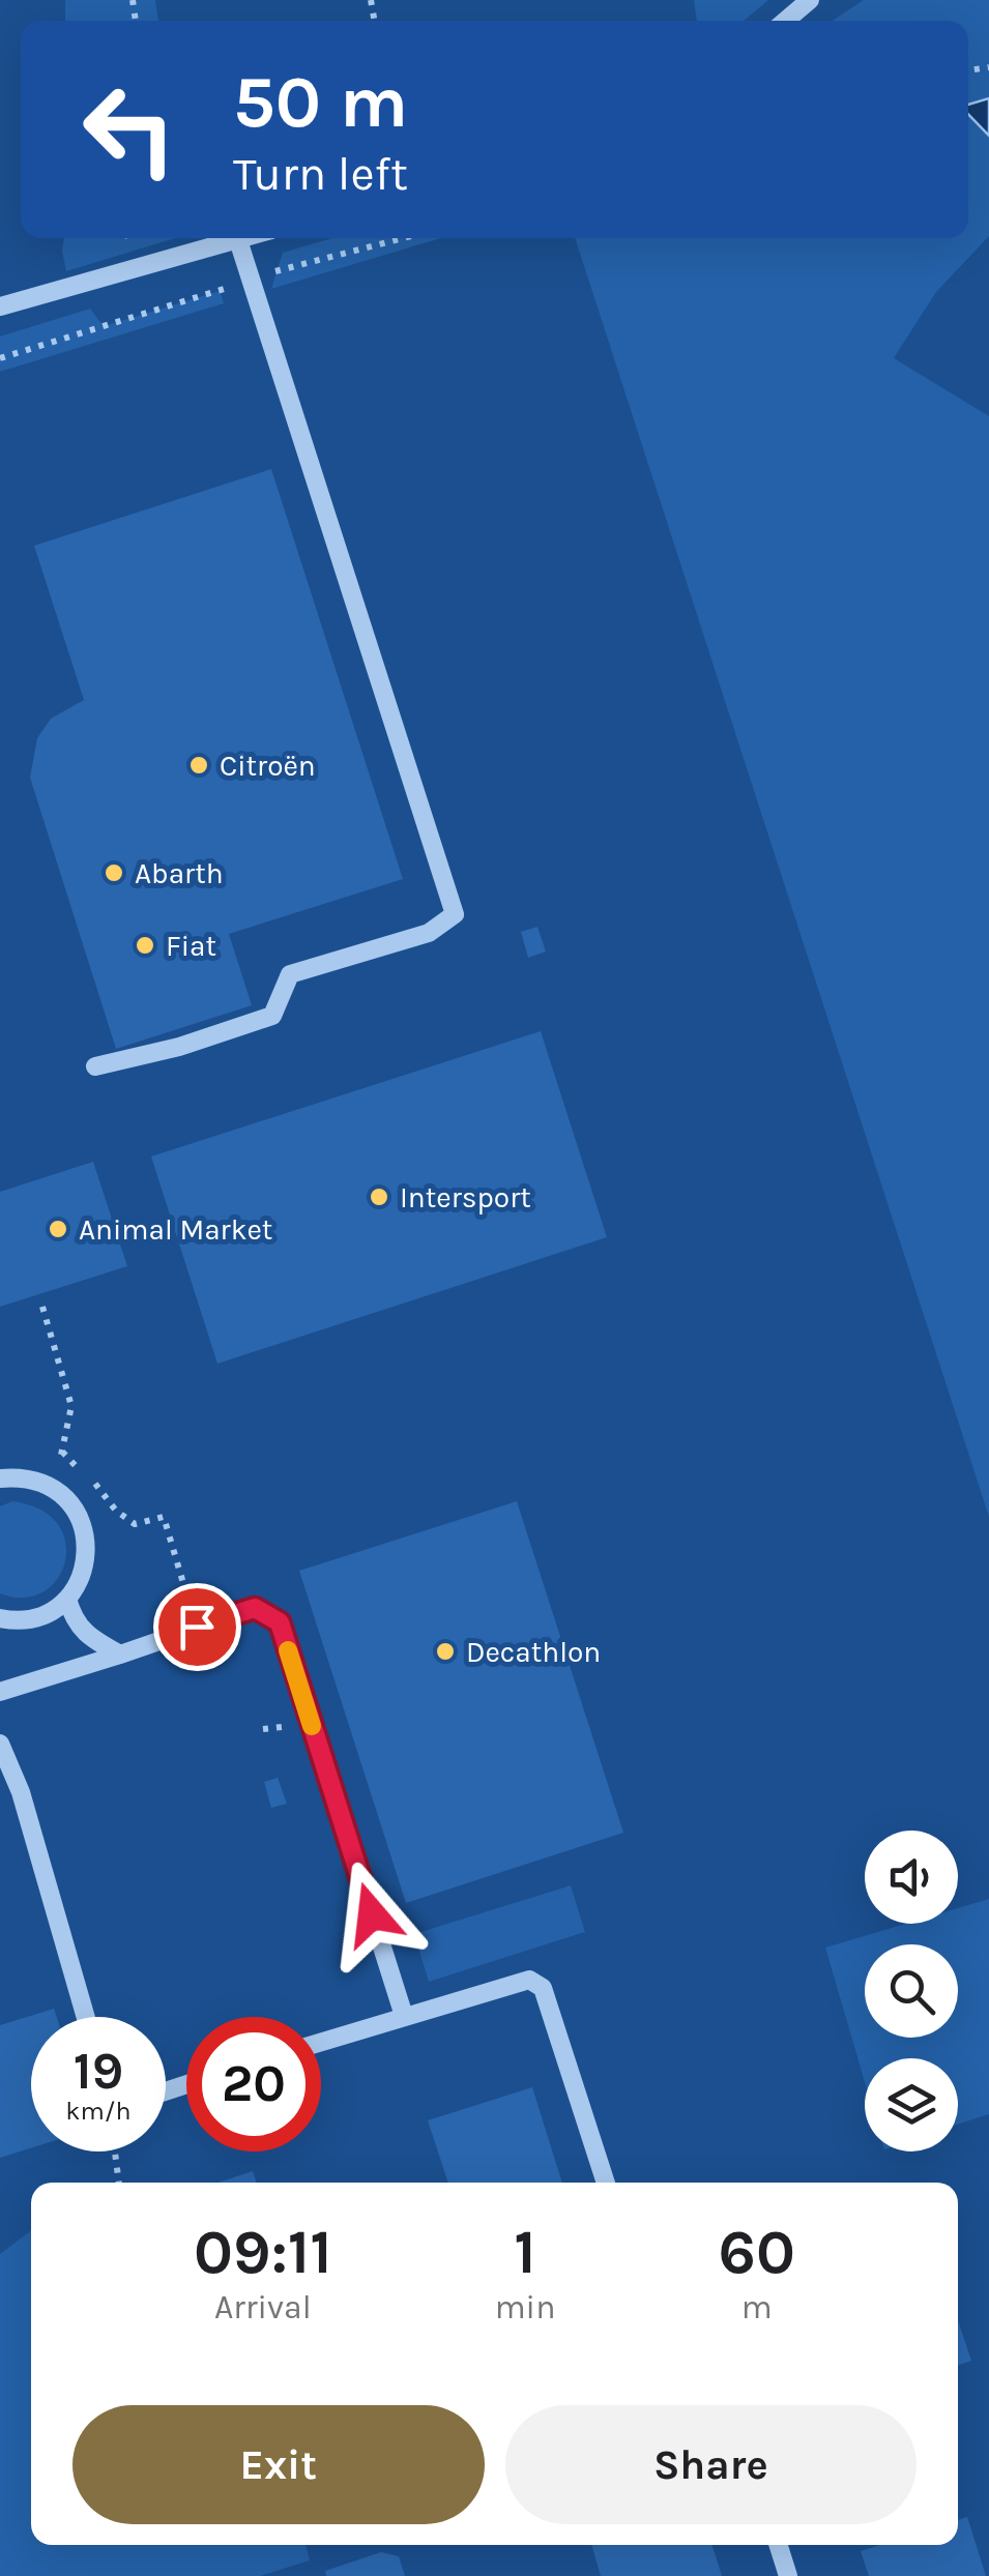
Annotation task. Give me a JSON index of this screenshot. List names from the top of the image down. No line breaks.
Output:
{"places":["Citroën","Abarth","Fiat","Intersport","Animal Market","Decathlon"],"page":{"turn":["50 m","Turn left"],"speed":"19 km/h","limit":"20","eta":["09:11","Arrival","1","min","60","m"],"buttons":["Exit","Share"]}}
